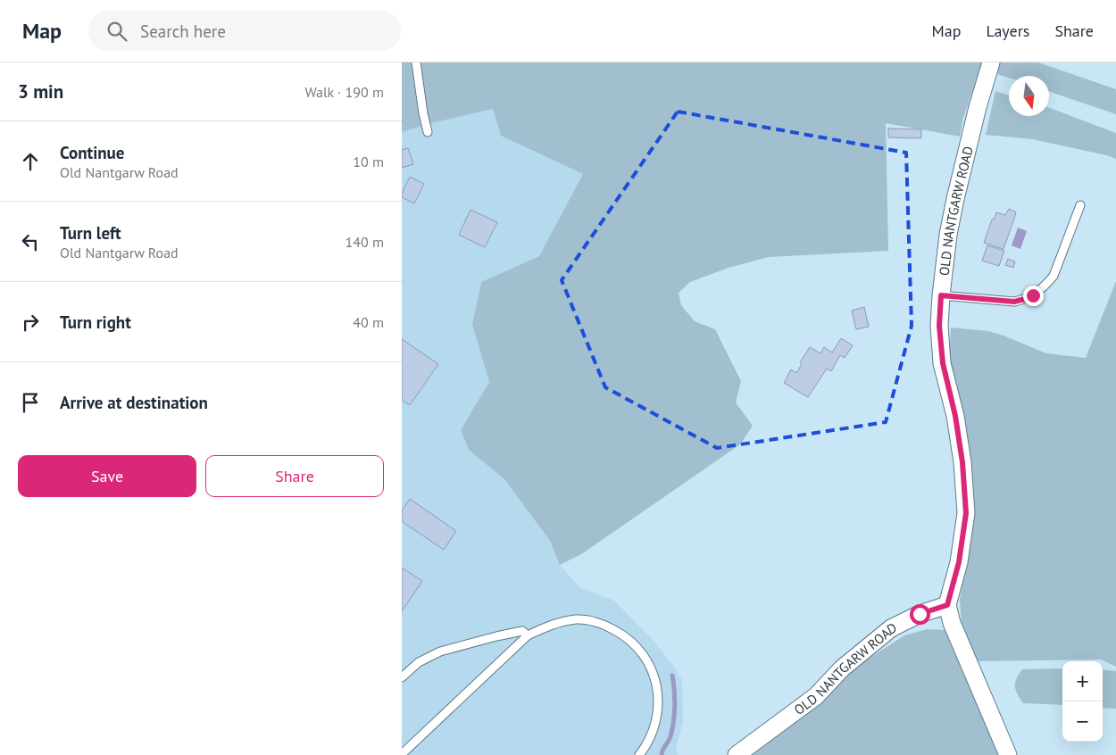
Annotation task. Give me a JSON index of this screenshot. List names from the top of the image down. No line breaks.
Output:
{"streets":{"street":["OLD NANTGARW ROAD"]},"north":"bottom","page":{"header":"Map","search":"Search here","nav":["Map","Layers","Share"],"heading":["3 min","Walk · 190 m"],"list":[["Continue","Old Nantgarw Road","10 m"],["Turn left","Old Nantgarw Road","140 m"],["Turn right","40 m"],"Arrive at destination"],"buttons":["Save","Share"],"map_buttons":["+","−"]}}
